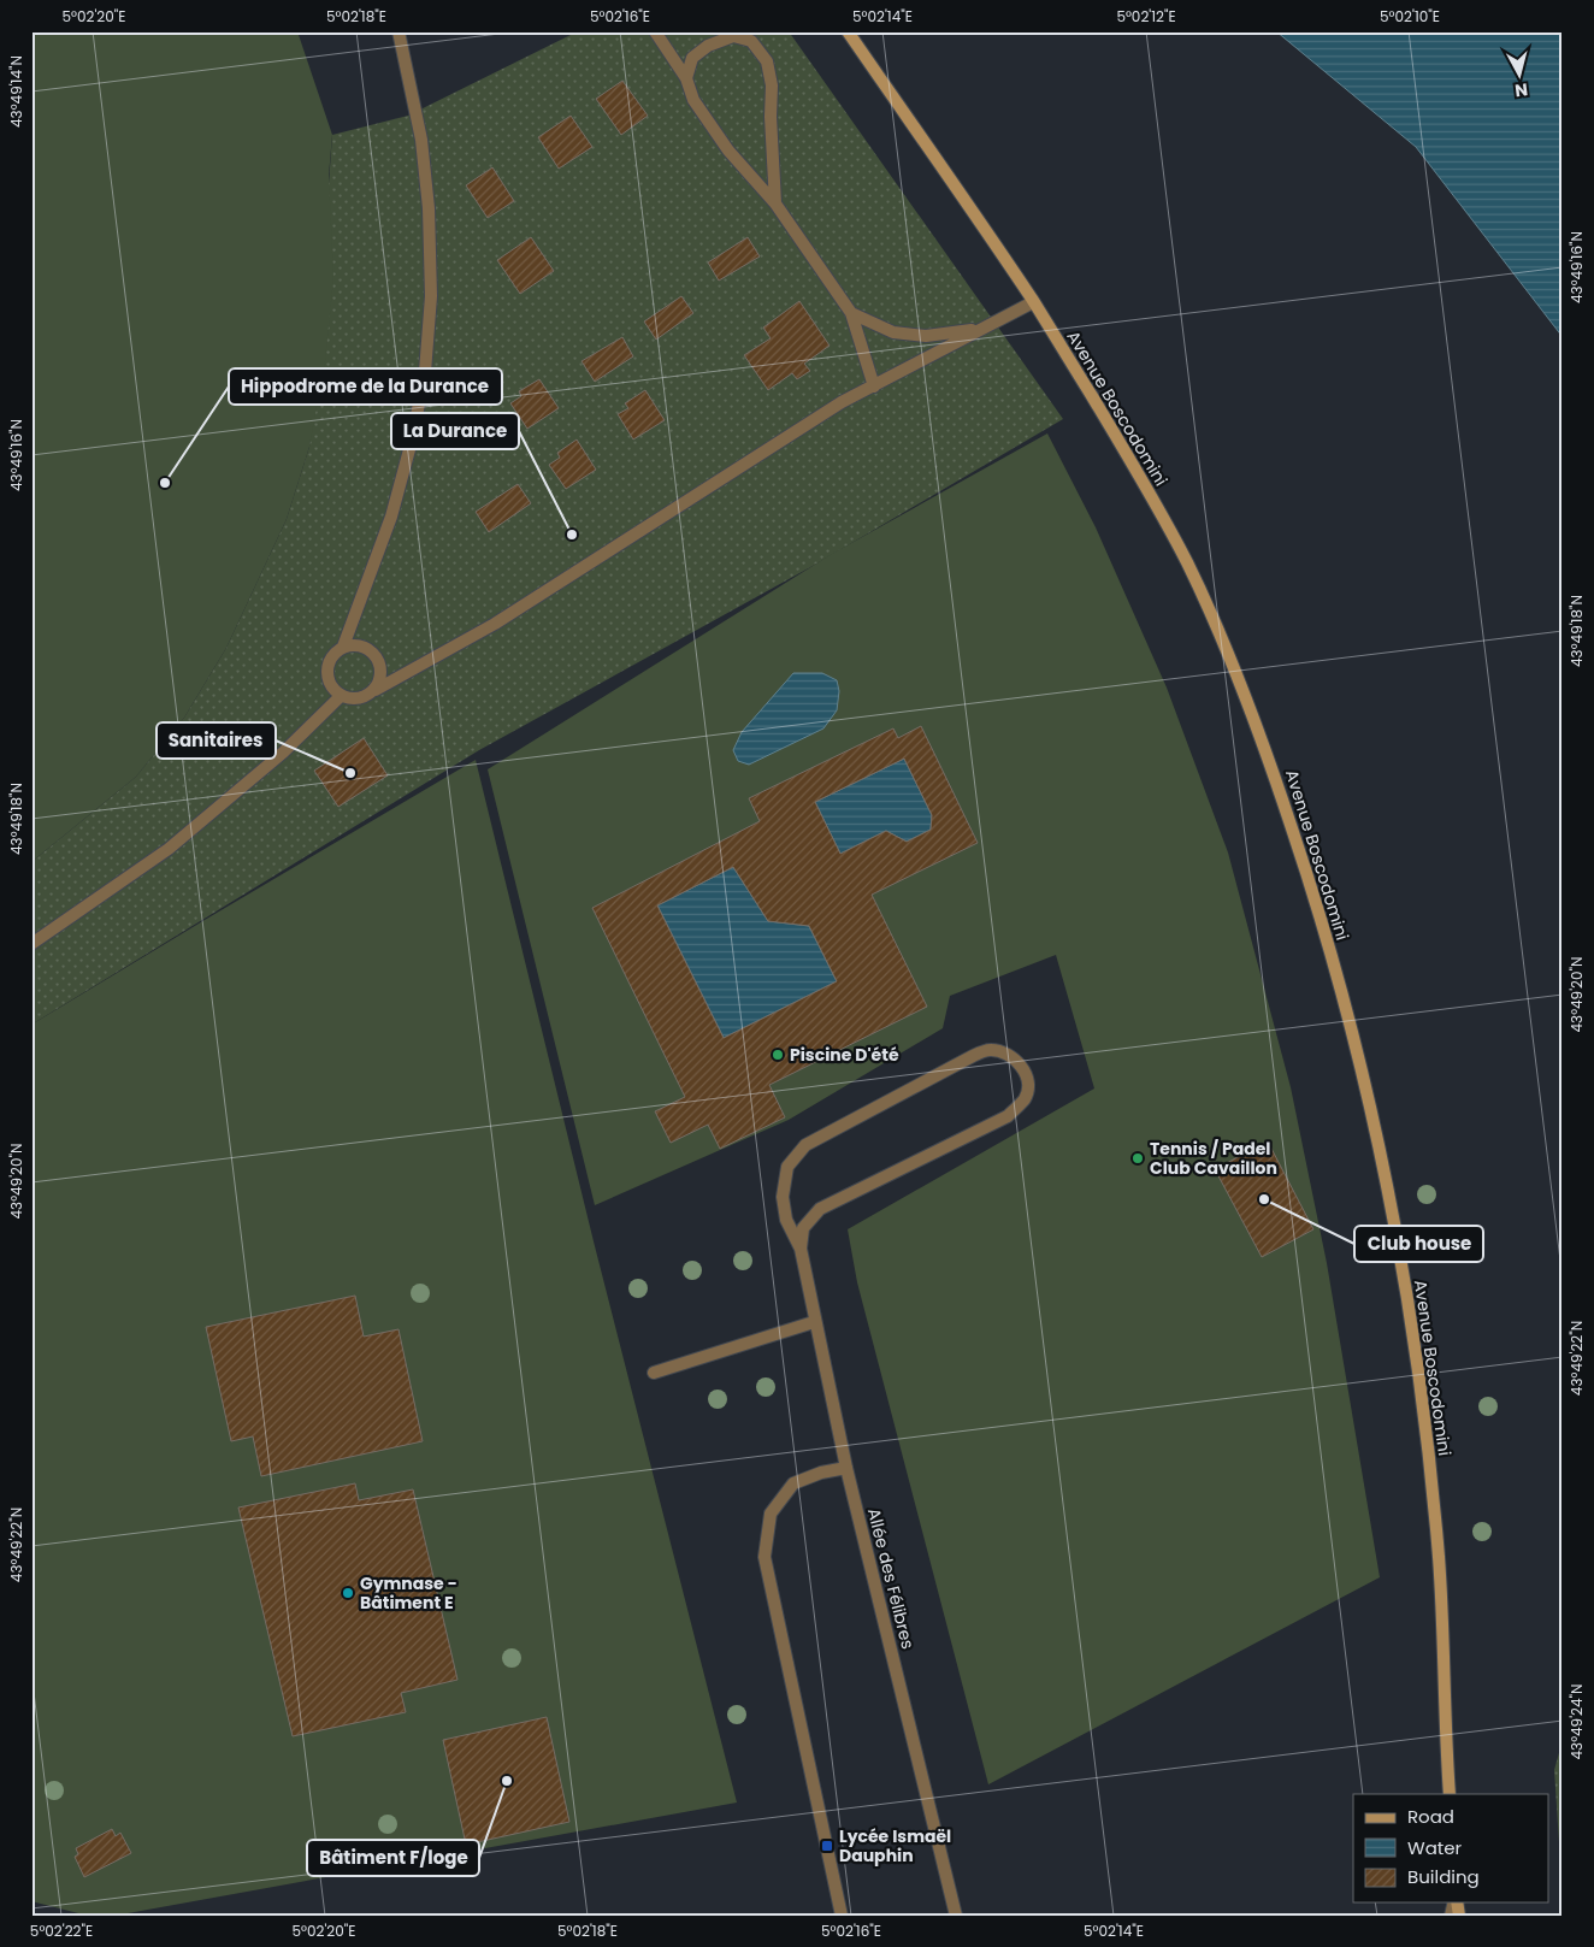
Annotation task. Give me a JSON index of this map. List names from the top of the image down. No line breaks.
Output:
{"streets":{"main road":["Avenue Boscodomini"],"street":["Allée des Félibres"]},"places":{"other":["Hippodrome de la Durance","La Durance","Sanitaires","Piscine D'été","Tennis / Padel Club Cavaillon","Club house","Gymnase - Bâtiment E","Bâtiment F/loge"],"transit":["Lycée Ismaël Dauphin"]},"legend":["Road","Water","Building"],"north":"bottom","coordinates":["5°02'20\"E","5°02'18\"E","5°02'16\"E","5°02'14\"E","5°02'12\"E","5°02'10\"E","43°49'14\"N","43°49'16\"N","43°49'18\"N","43°49'20\"N","43°49'22\"N","43°49'24\"N","5°02'22\"E"]}
